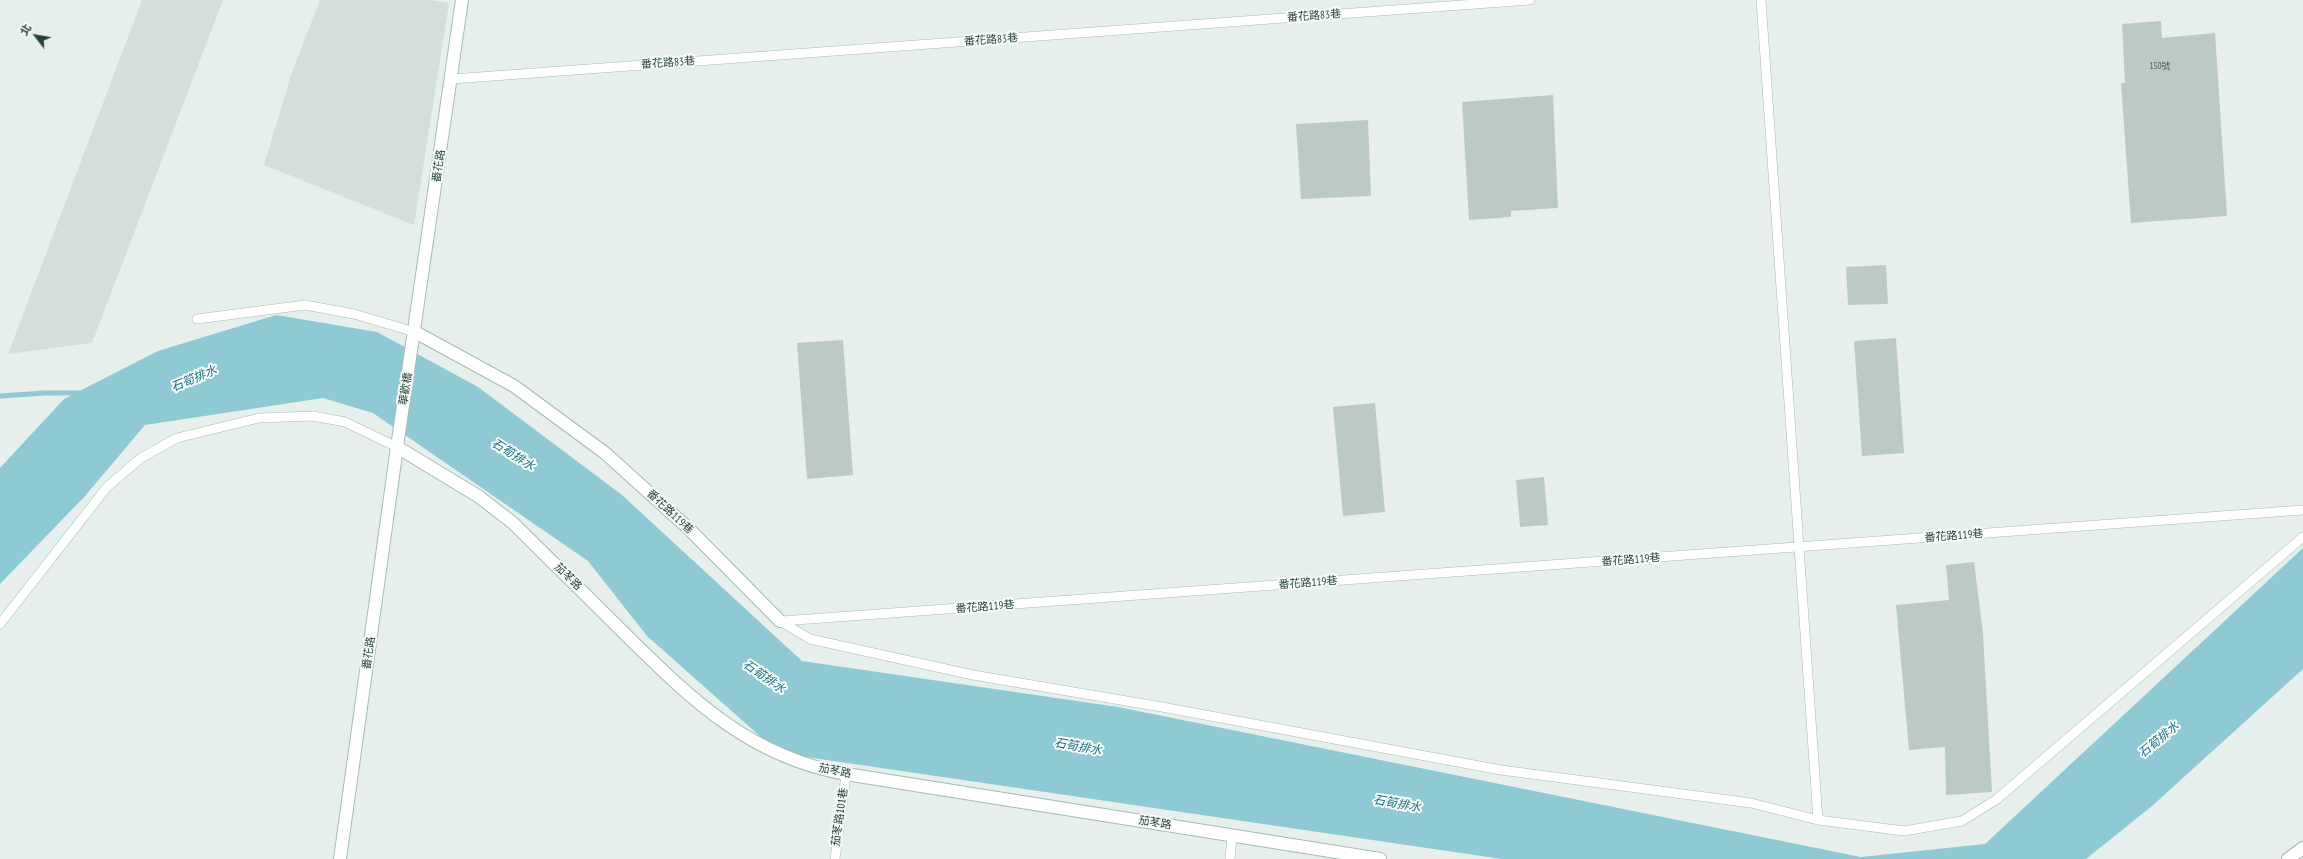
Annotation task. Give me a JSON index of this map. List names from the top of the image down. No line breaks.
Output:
{"streets":{"street":["番花路","華歡橋","番花路119巷","茄苳路"],"lane":["番花路83巷","茄苳路101巷"]},"crossings":[["番花路83巷","番花路"],["番花路","華歡橋"],["番花路","番花路119巷"],["番花路","茄苳路"],["華歡橋","番花路119巷"],["華歡橋","茄苳路"],["茄苳路","茄苳路101巷"]],"water":["石筍排水"],"house_numbers":["150號"],"north":"top left"}
